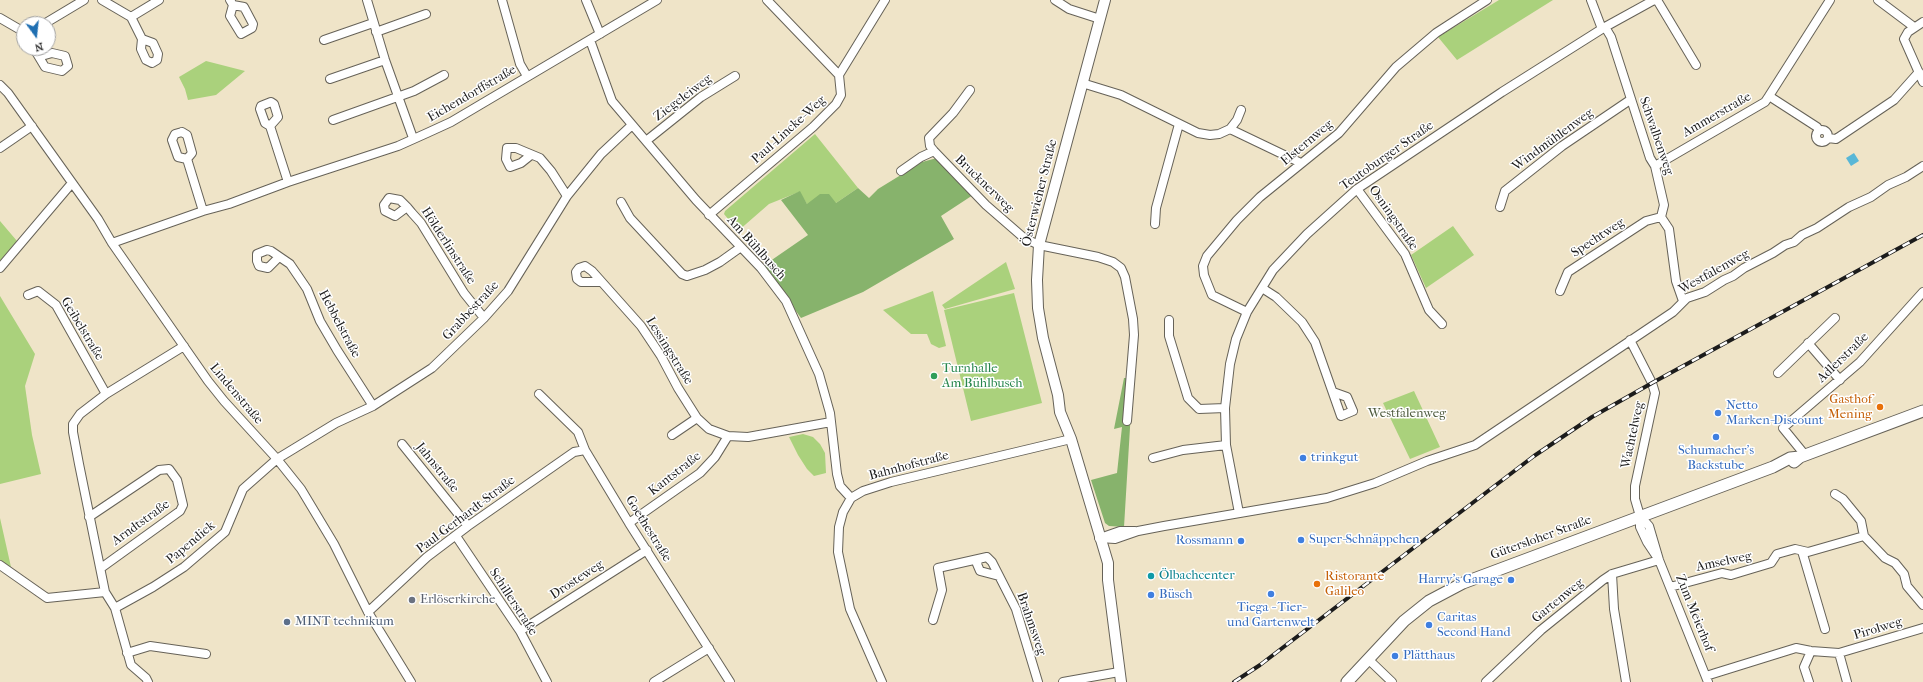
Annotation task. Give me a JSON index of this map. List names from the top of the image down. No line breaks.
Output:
{"streets":{"main road":["Gütersloher Straße"],"street":["Eichendorffstraße","Ziegeleiweg","Ammerstraße","Paul-Lincke-Weg","Schwalbenweg","Windmühlenweg","Elsternweg","Teutoburger Straße","Brucknerweg","Österwieher Straße","Osningstraße","Spechtweg","Hölderlinstraße","Am Bühlbusch","Westfalenweg","Grabbestraße","Hebbelstraße","Geibelstraße","Lessingstraße","Adlerstraße","Lindenstraße","Wachtelweg","Bahnhofstraße","Jahnstraße","Kantstraße","Paul-Gerhardt-Straße","Arndtstraße","Goethestraße","Papendiek","Amselweg","Drosteweg","Gartenweg","Schillerstraße","Zum Meierhof","Brahmsweg","Pirolweg"]},"crossings":[["Eichendorffstraße","Am Bühlbusch"],["Eichendorffstraße","Lindenstraße"],["Ziegeleiweg","Am Bühlbusch"],["Ammerstraße","Schwalbenweg"],["Paul-Lincke-Weg","Am Bühlbusch"],["Schwalbenweg","Windmühlenweg"],["Schwalbenweg","Teutoburger Straße"],["Schwalbenweg","Spechtweg"],["Elsternweg","Teutoburger Straße"],["Teutoburger Straße","Osningstraße"],["Teutoburger Straße","Westfalenweg"],["Brucknerweg","Österwieher Straße"],["Österwieher Straße","Westfalenweg"],["Österwieher Straße","Bahnhofstraße"],["Hölderlinstraße","Grabbestraße"],["Am Bühlbusch","Grabbestraße"],["Am Bühlbusch","Lessingstraße"],["Am Bühlbusch","Bahnhofstraße"],["Westfalenweg","Wachtelweg"],["Grabbestraße","Hebbelstraße"],["Grabbestraße","Lindenstraße"],["Grabbestraße","Papendiek"],["Geibelstraße","Arndtstraße"],["Lessingstraße","Kantstraße"],["Adlerstraße","Gütersloher Straße"],["Lindenstraße","Paul-Gerhardt-Straße"],["Lindenstraße","Papendiek"],["Wachtelweg","Gütersloher Straße"],["Wachtelweg","Zum Meierhof"],["Jahnstraße","Paul-Gerhardt-Straße"],["Kantstraße","Goethestraße"],["Paul-Gerhardt-Straße","Goethestraße"],["Paul-Gerhardt-Straße","Schillerstraße"],["Arndtstraße","Papendiek"],["Goethestraße","Drosteweg"],["Gütersloher Straße","Zum Meierhof"],["Amselweg","Zum Meierhof"],["Drosteweg","Schillerstraße"],["Gartenweg","Zum Meierhof"],["Zum Meierhof","Pirolweg"]],"parks":["Westfalenweg"],"places":["Turnhalle Am Bühlbusch","Gasthof Mening","Netto Marken-Discount","Schumacher's Backstube","trinkgut","Super-Schnäppchen","Rossmann","Ölbachcenter","Harry's Garage","Ristorante Galileo","Tiega - Tier- und Gartenwelt","Büsch","Erlöserkirche","MINT technikum","Caritas Second Hand","Plätthaus"],"north":"bottom"}
